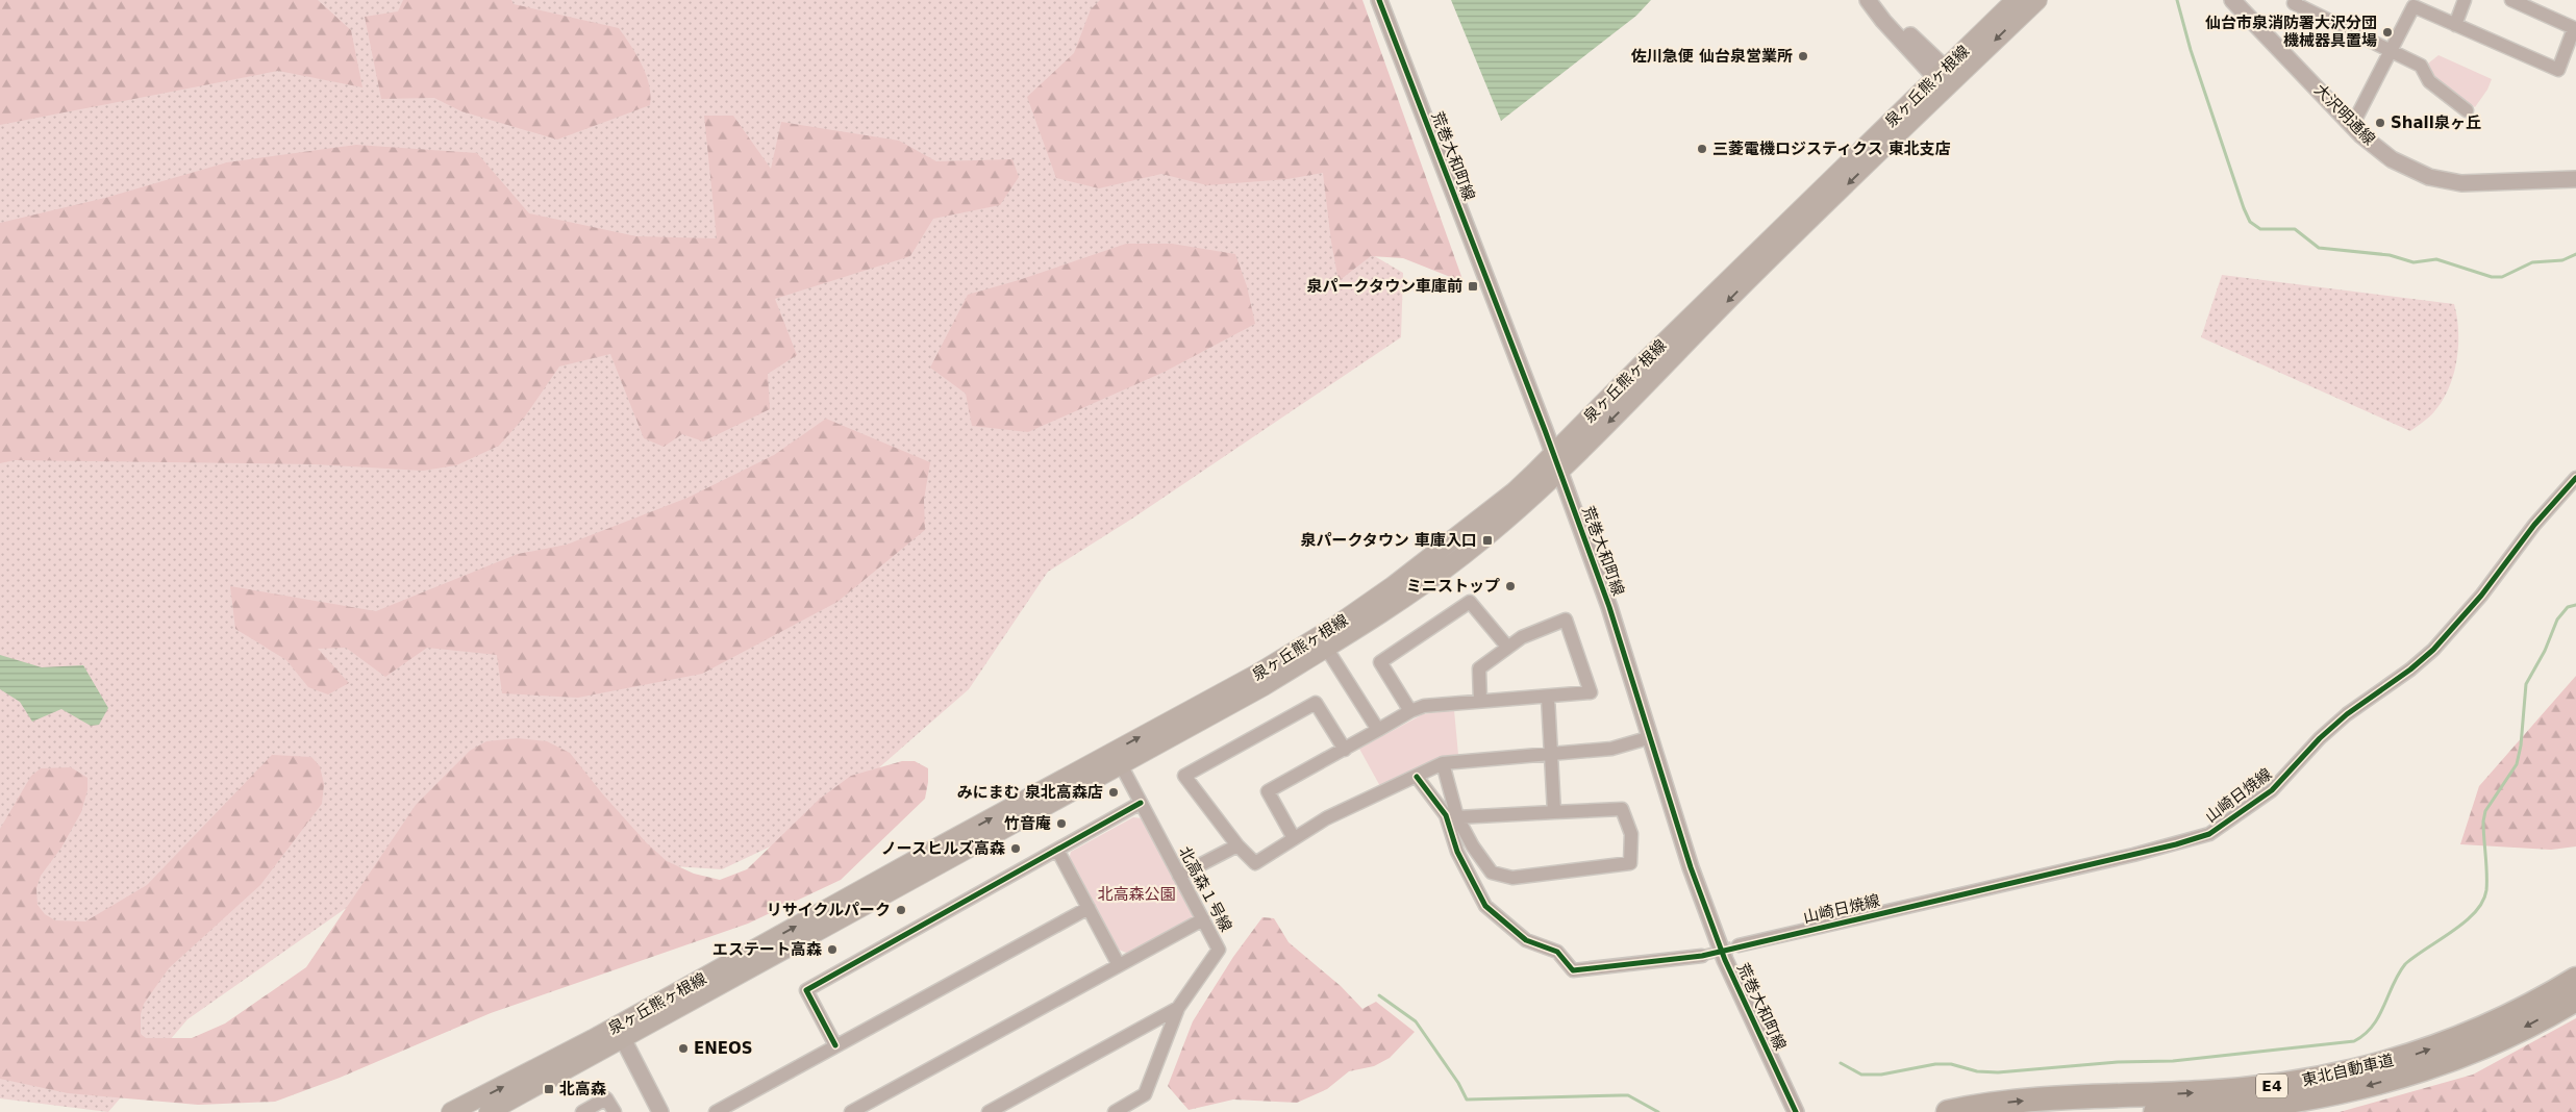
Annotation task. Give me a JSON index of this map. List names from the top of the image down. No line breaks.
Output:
{"streets":{"highway":["東北自動車道","E4"],"main road":["泉ヶ丘熊ヶ根線"],"street":["大沢明通線","荒巻大和町線","山崎日焼線","北高森１号線"]},"crossings":[["泉ヶ丘熊ヶ根線","荒巻大和町線"],["泉ヶ丘熊ヶ根線","北高森１号線"]],"parks":["北高森公園"],"places":{"other":["仙台市泉消防署大沢分団 機械器具置場","佐川急便 仙台泉営業所","Shall泉ヶ丘","三菱電機ロジスティクス 東北支店","ミニストップ","みにまむ 泉北高森店","竹音庵","ノースヒルズ高森","リサイクルパーク","エステート高森","ENEOS"],"transit":["泉パークタウン車庫前","泉パークタウン 車庫入口","北高森"]}}
